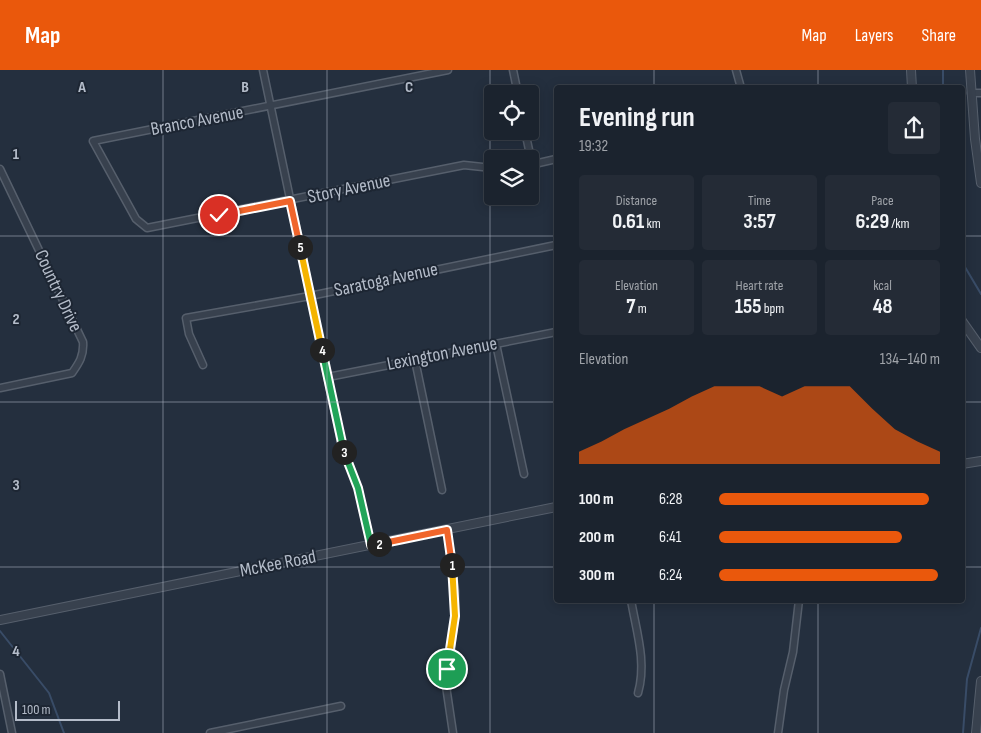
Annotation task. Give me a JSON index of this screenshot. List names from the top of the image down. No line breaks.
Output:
{"streets":{"street":["Branco Avenue","Story Avenue","Saratoga Avenue","Country Drive","Lexington Avenue","McKee Road"]},"crossings":[["Branco Avenue","Story Avenue"]],"scale_bar":"100 m","page":{"header":"Map","nav":["Map","Layers","Share"],"heading":["Evening run","19:32"],"stats":[["Distance","0.61 km"],["Time","3:57"],["Pace","6:29 /km"],["Elevation","7 m"],["Heart rate","155 bpm"],["kcal","48"]],"pins":["5","4","3","2","1"],"chart":["Elevation","134–140 m"],"list":[{"name":"100 m","note":"6:28"},{"name":"200 m","note":"6:41"},{"name":"300 m","note":"6:24"}],"scale":"100 m"},"grid":{"columns":["A","B","C"],"rows":["1","2","3","4"]}}
